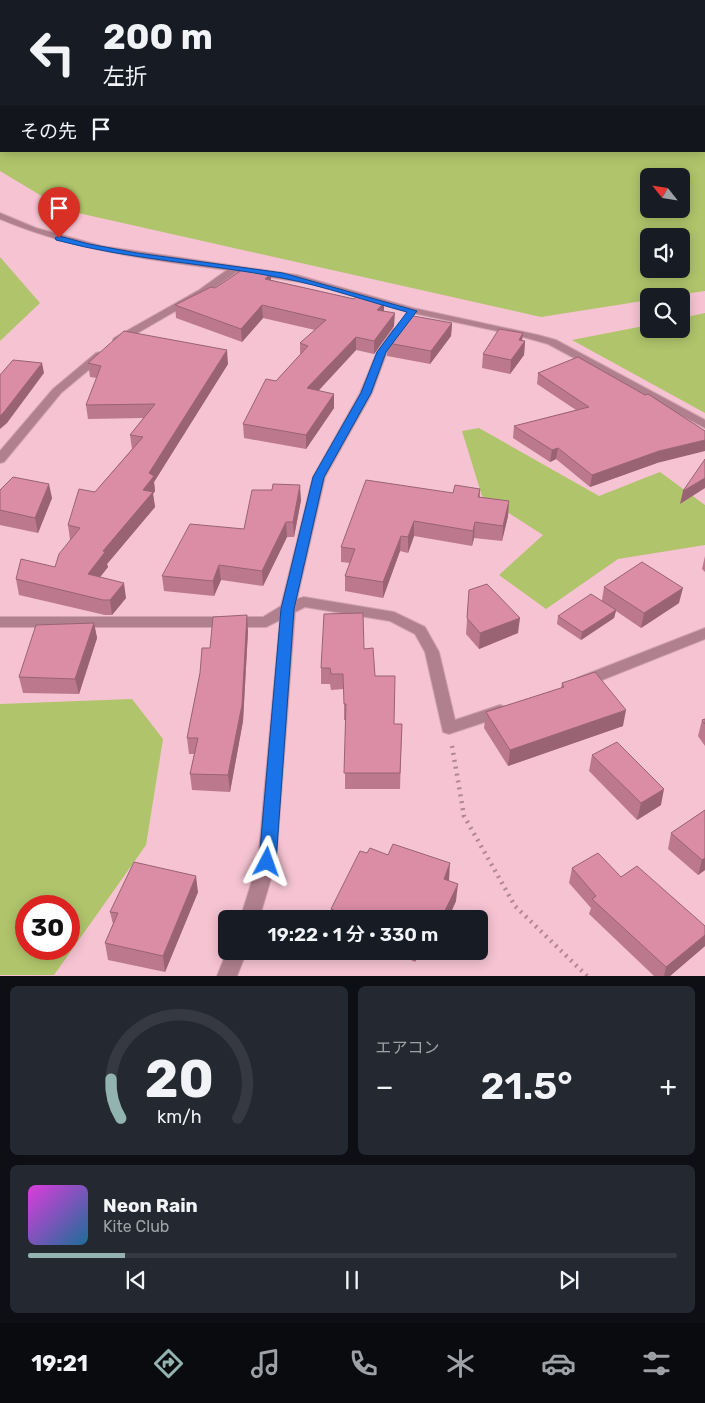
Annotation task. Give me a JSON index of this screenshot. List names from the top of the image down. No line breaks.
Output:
{"north":"top left","page":{"turn":["200 m","左折"],"then":"その先","limit":"30","trip":"19:22 · 1 分 · 330 m","tile":"エアコン","heat":["−","21.5°","+"],"song":["Neon Rain","Kite Club"],"tabs":"19:21","gauge":["20","km/h"]}}
